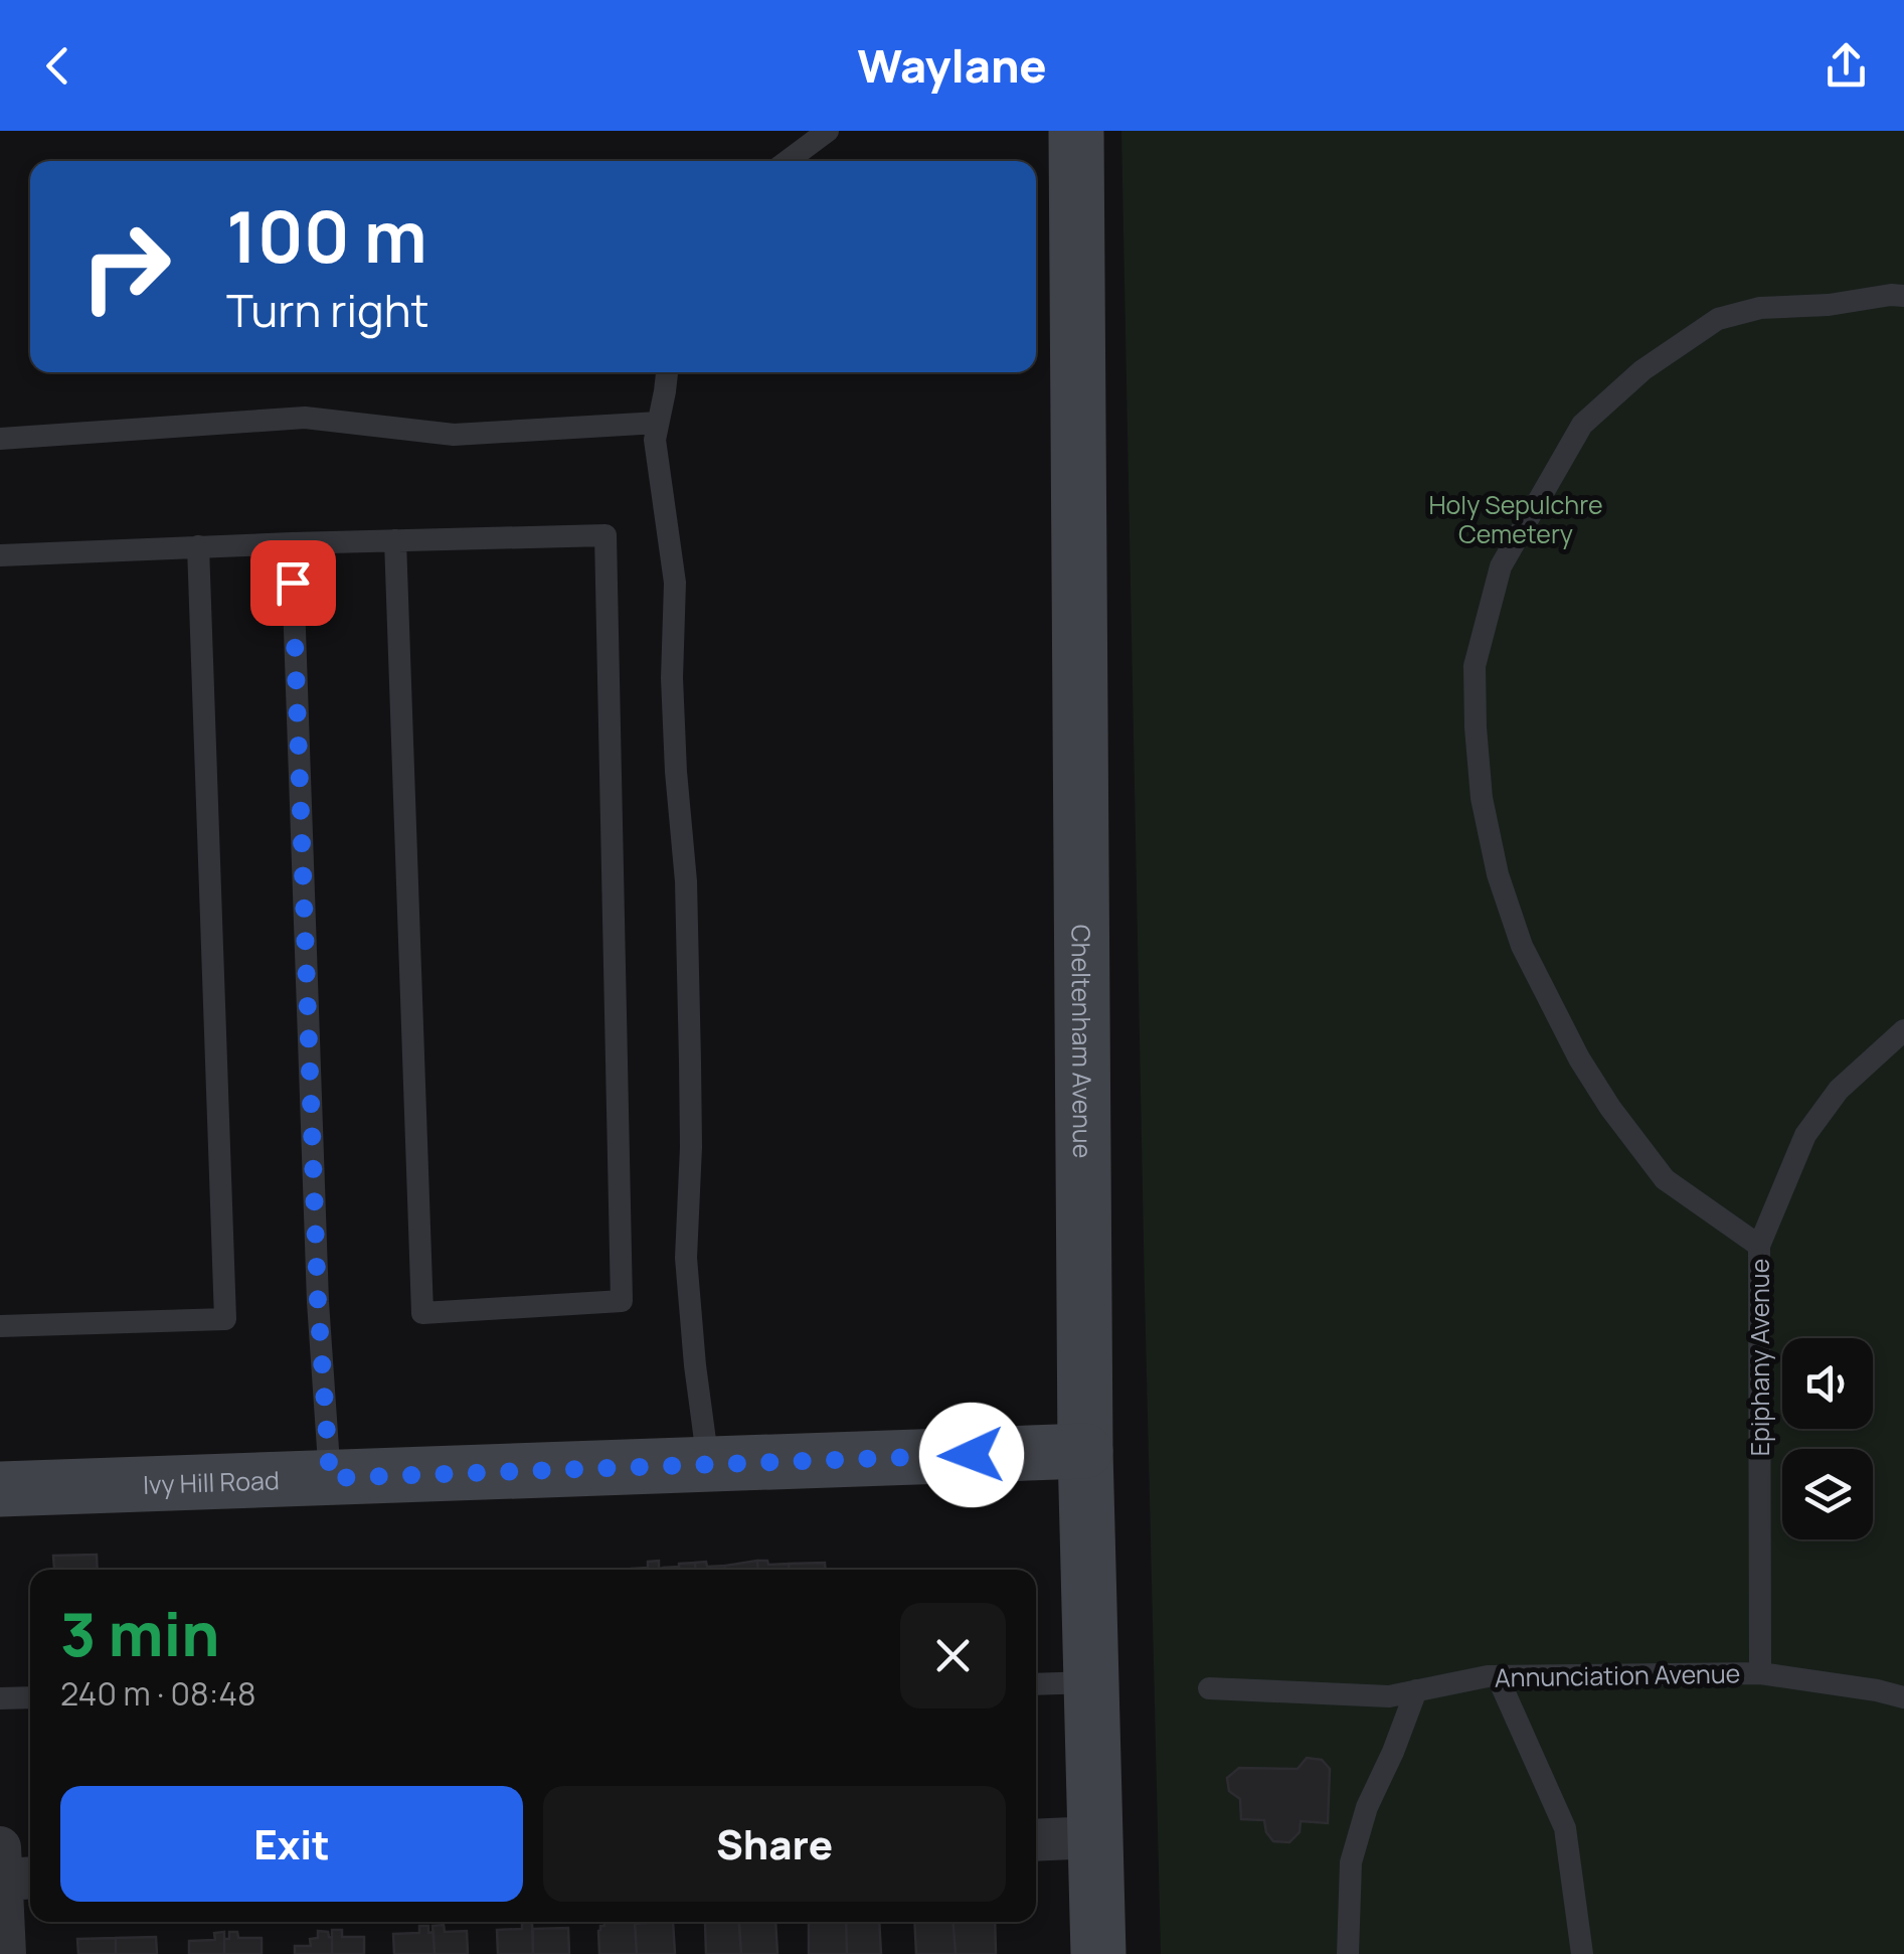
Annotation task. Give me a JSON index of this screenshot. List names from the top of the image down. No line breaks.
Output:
{"streets":{"main road":["Cheltenham Avenue","Ivy Hill Road"],"lane":["Epiphany Avenue","Annunciation Avenue"]},"crossings":[["Cheltenham Avenue","Ivy Hill Road"],["Epiphany Avenue","Annunciation Avenue"]],"parks":["Holy Sepulchre Cemetery"],"page":{"header":"Waylane","turn":["100 m","Turn right"],"heading":["3 min","240 m · 08:48"],"buttons":["Exit","Share"]}}
